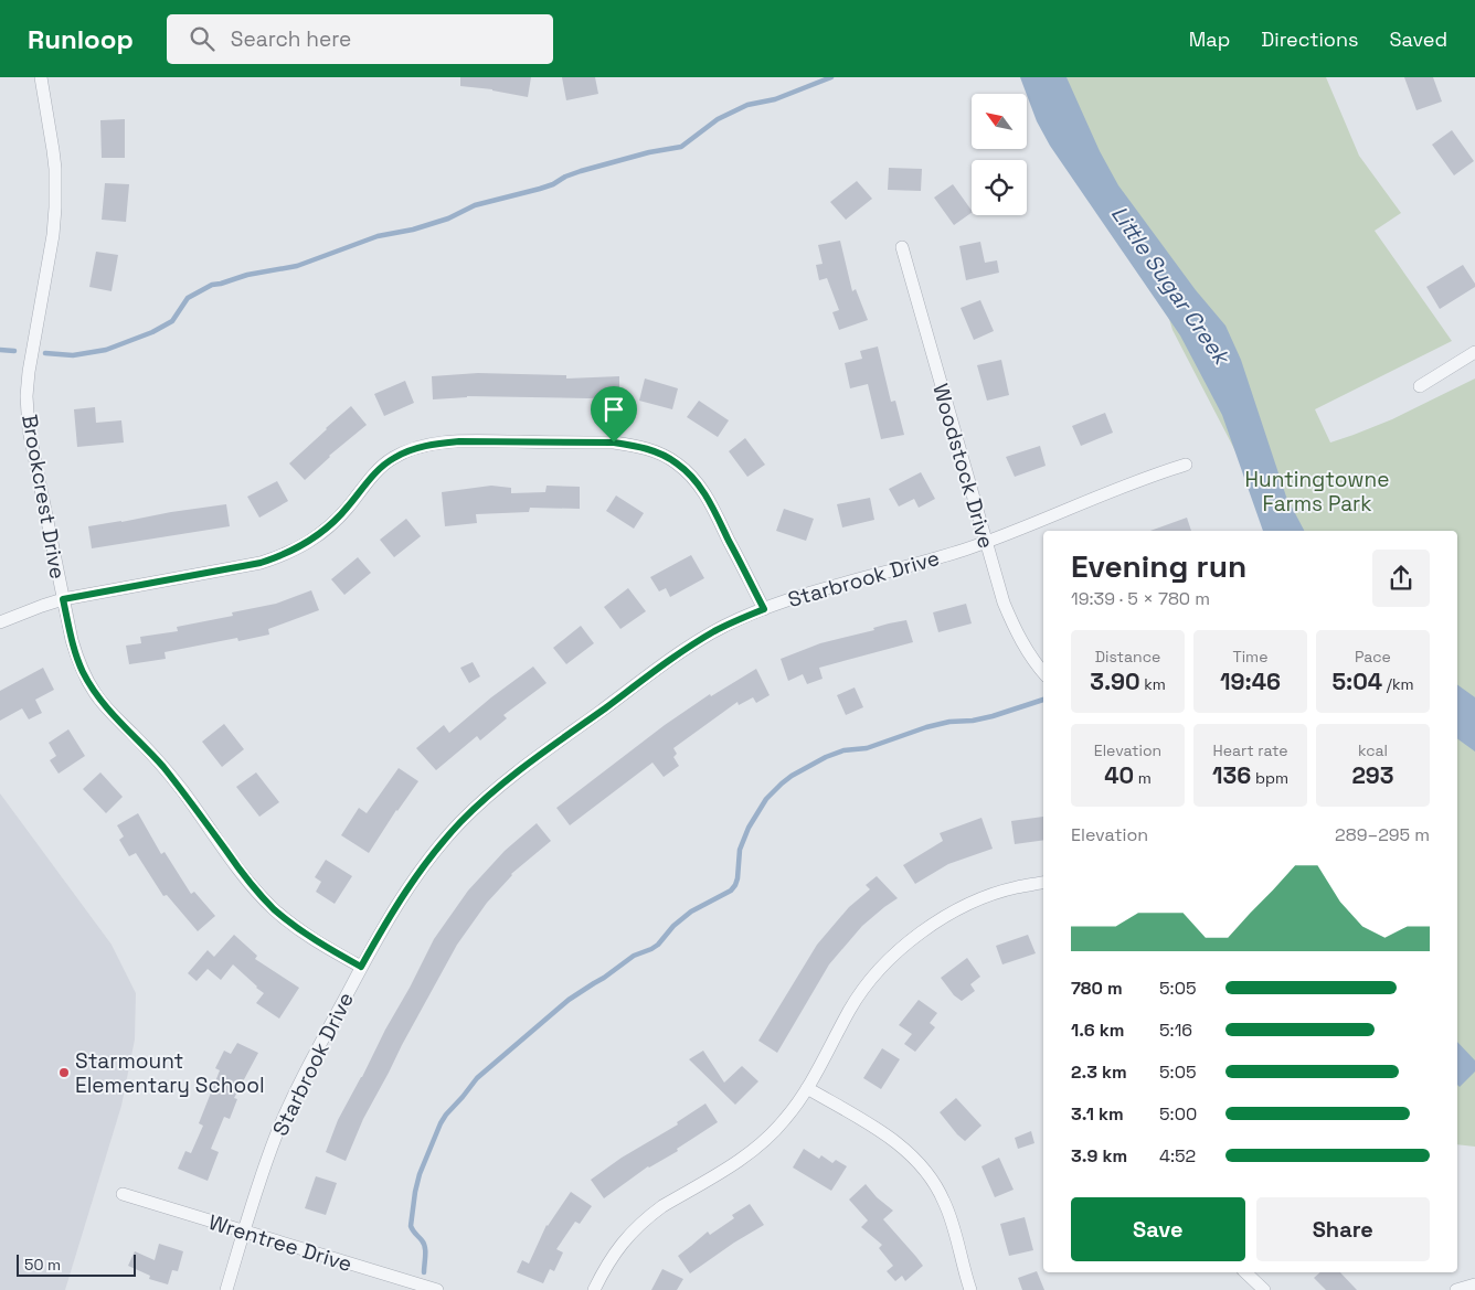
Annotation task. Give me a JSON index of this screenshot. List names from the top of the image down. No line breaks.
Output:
{"streets":{"street":["Woodstock Drive","Brookcrest Drive","Starbrook Drive","Wrentree Drive"]},"crossings":[["Woodstock Drive","Starbrook Drive"],["Brookcrest Drive","Starbrook Drive"],["Starbrook Drive","Wrentree Drive"]],"water":["Little Sugar Creek"],"parks":["Huntingtowne Farms Park"],"places":["Starmount Elementary School"],"scale_bar":"50 m","north":"top left","page":{"header":"Runloop","search":"Search here","nav":["Map","Directions","Saved"],"heading":["Evening run","19:39 · 5 × 780 m"],"stats":[["Distance","3.90 km"],["Time","19:46"],["Pace","5:04 /km"],["Elevation","40 m"],["Heart rate","136 bpm"],["kcal","293"]],"chart":["Elevation","289–295 m"],"list":[{"name":"780 m","note":"5:05"},{"name":"1.6 km","note":"5:16"},{"name":"2.3 km","note":"5:05"},{"name":"3.1 km","note":"5:00"},{"name":"3.9 km","note":"4:52"}],"buttons":["Save","Share"],"scale":"50 m"}}
